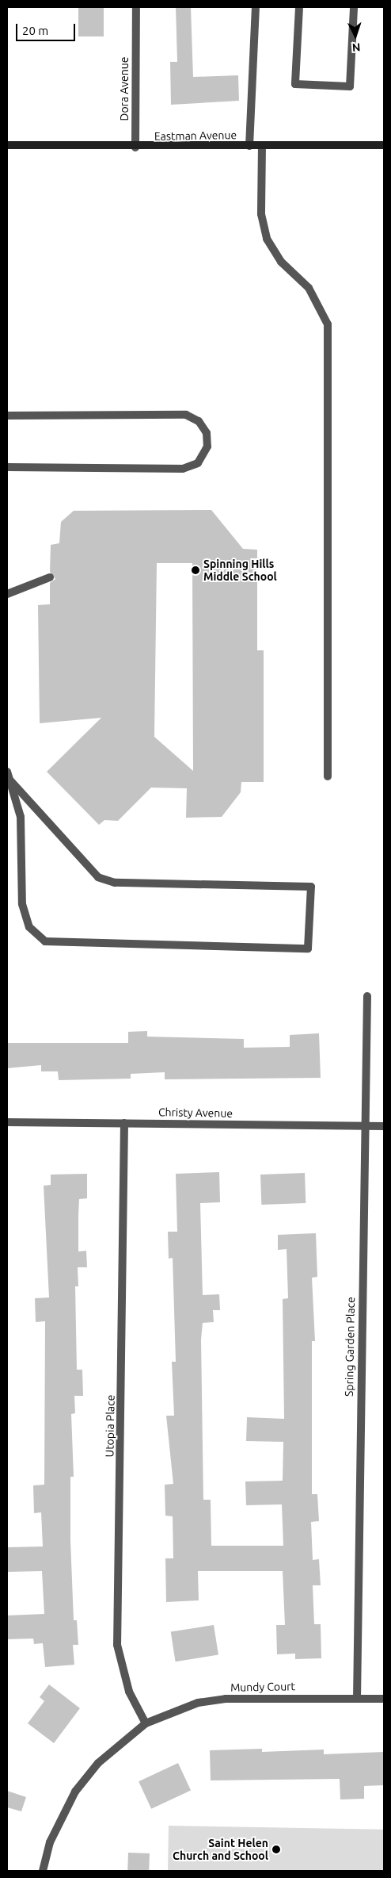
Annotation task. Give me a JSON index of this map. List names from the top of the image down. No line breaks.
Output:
{"streets":{"street":["Dora Avenue","Eastman Avenue","Christy Avenue","Spring Garden Place","Utopia Place","Mundy Court"]},"crossings":[["Dora Avenue","Eastman Avenue"],["Christy Avenue","Spring Garden Place"],["Christy Avenue","Utopia Place"],["Spring Garden Place","Mundy Court"],["Utopia Place","Mundy Court"]],"places":["Spinning Hills Middle School","Saint Helen Church and School"],"scale_bar":"20 m","north":"bottom"}
